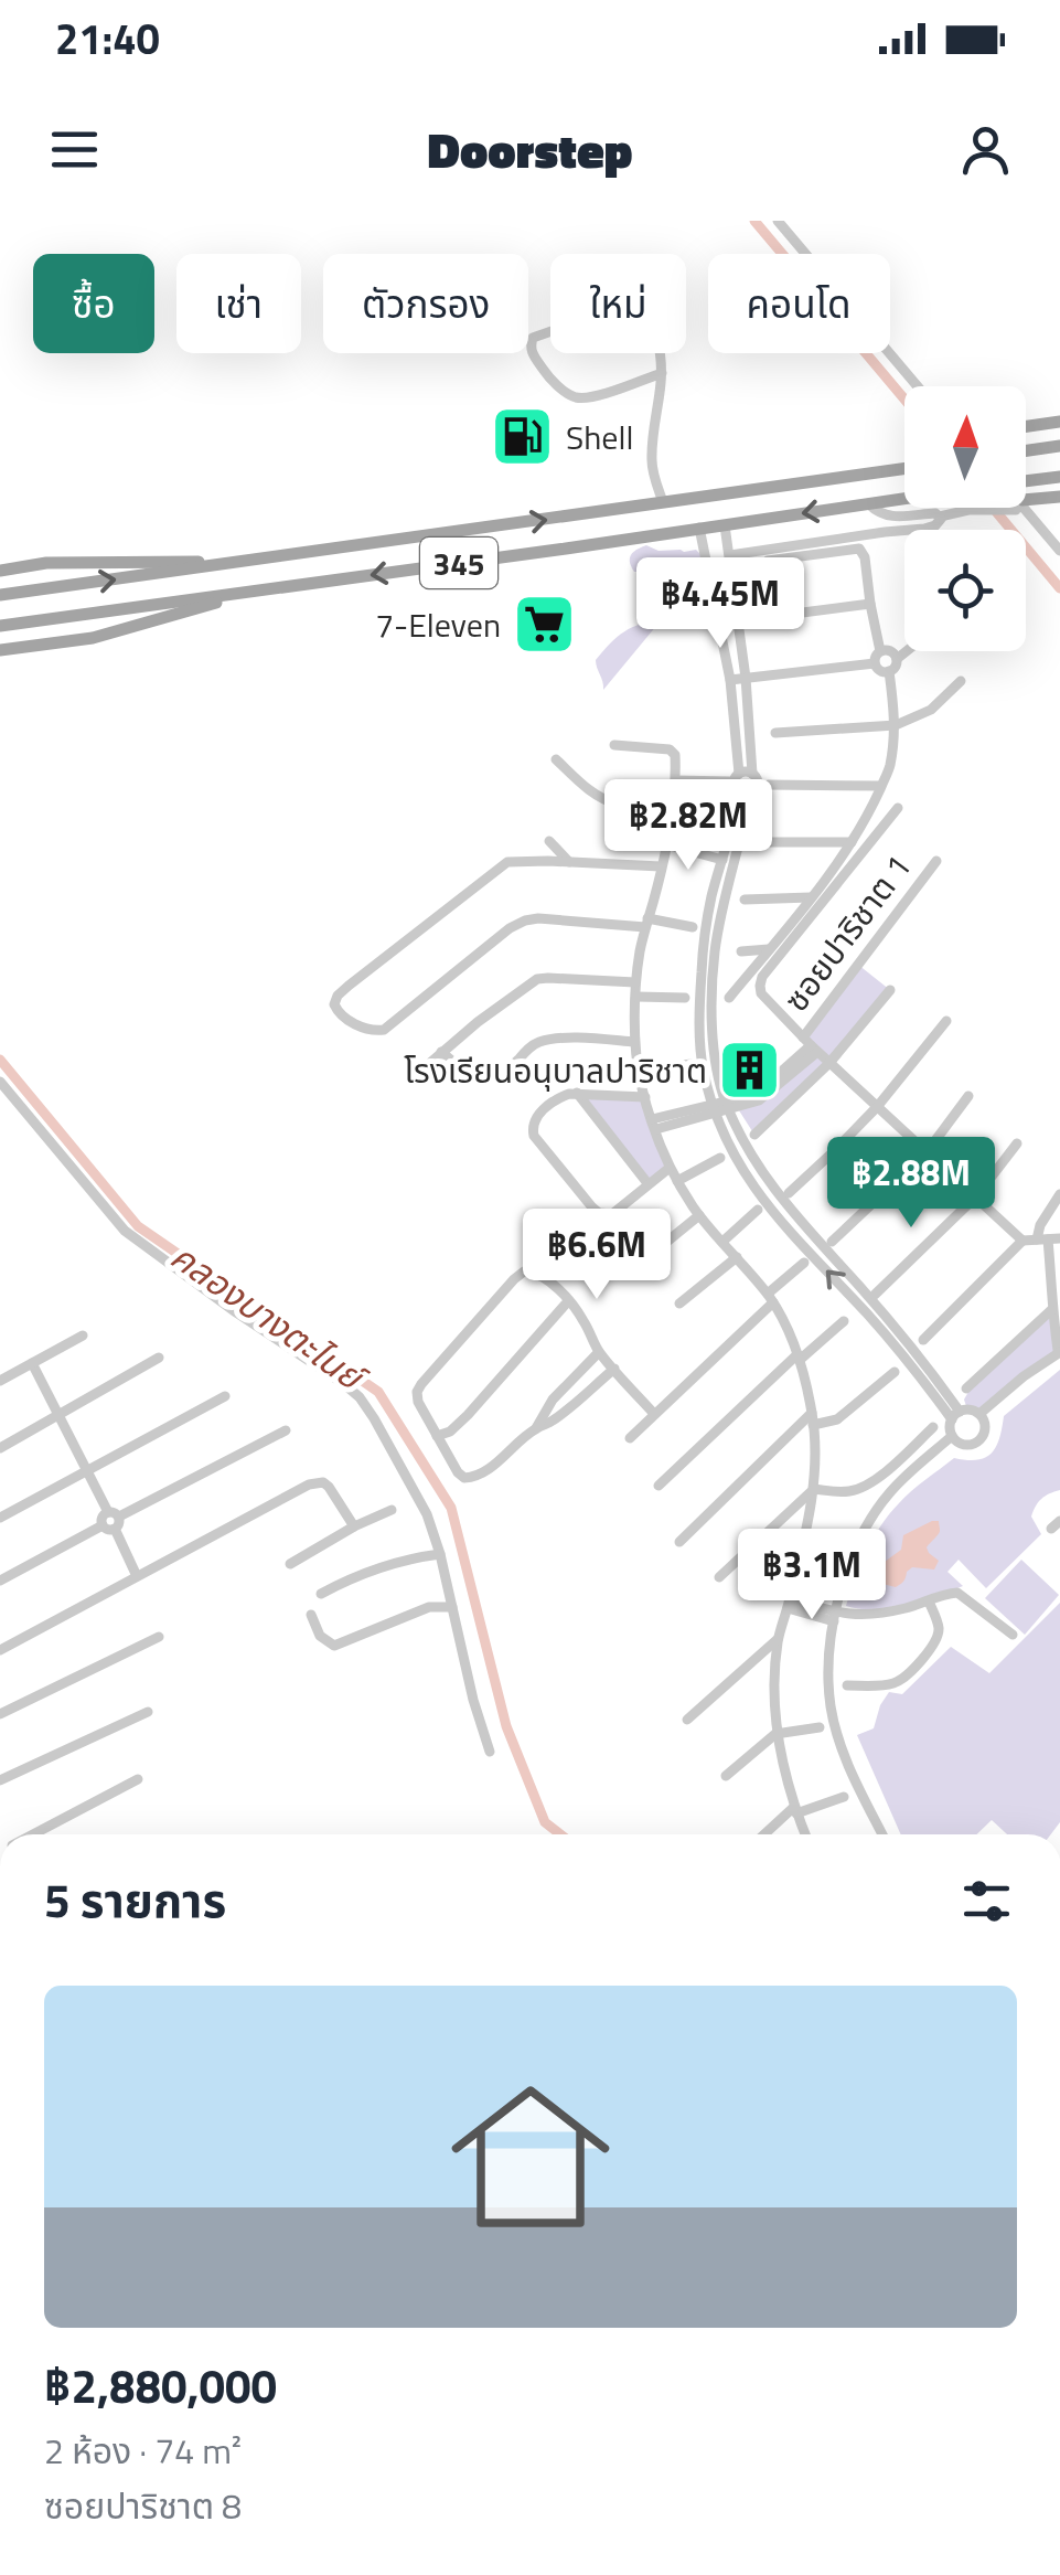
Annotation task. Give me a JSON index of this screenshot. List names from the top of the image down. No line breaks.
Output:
{"streets":{"main road":["345"],"street":["ซอยปาริชาต 1"]},"water":["คลองบางตะไนย์"],"places":{"fuel station":["Shell"],"supermarket":["7-Eleven"],"building":["โรงเรียนอนุบาลปาริชาต"]},"north":"top","page":{"status":"21:40","header":"Doorstep","chip":["ซื้อ","เช่า","ตัวกรอง","ใหม่","คอนโด"],"price":["฿4.45M","฿2.82M","฿2.88M","฿6.6M","฿3.1M"],"heading":"5 รายการ","list":[{"name":"฿2,880,000","note":"2 ห้อง · 74 m² · ซอยปาริชาต 8"}]}}
